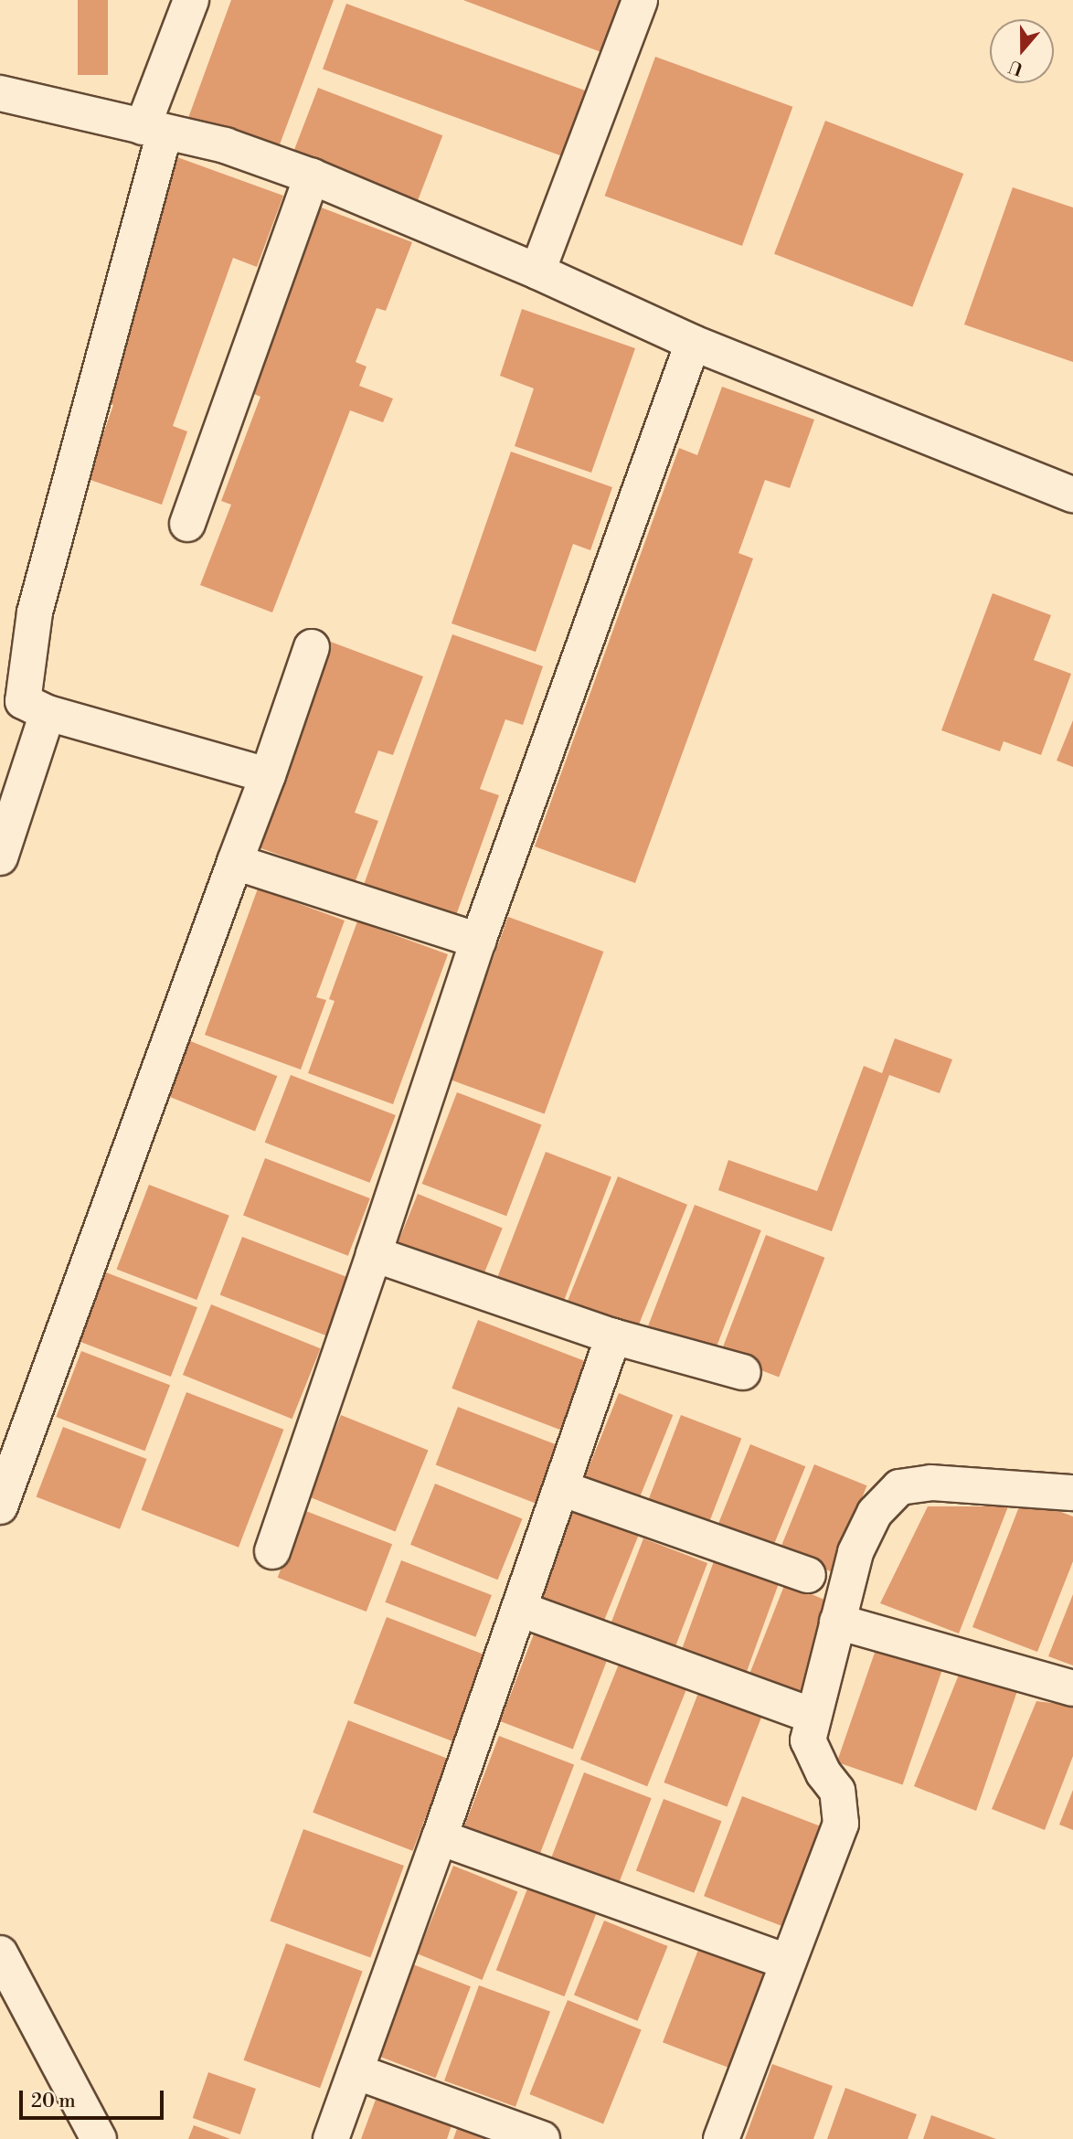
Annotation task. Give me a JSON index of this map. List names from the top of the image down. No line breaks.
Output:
{"scale_bar":"20 m","north":"bottom"}
